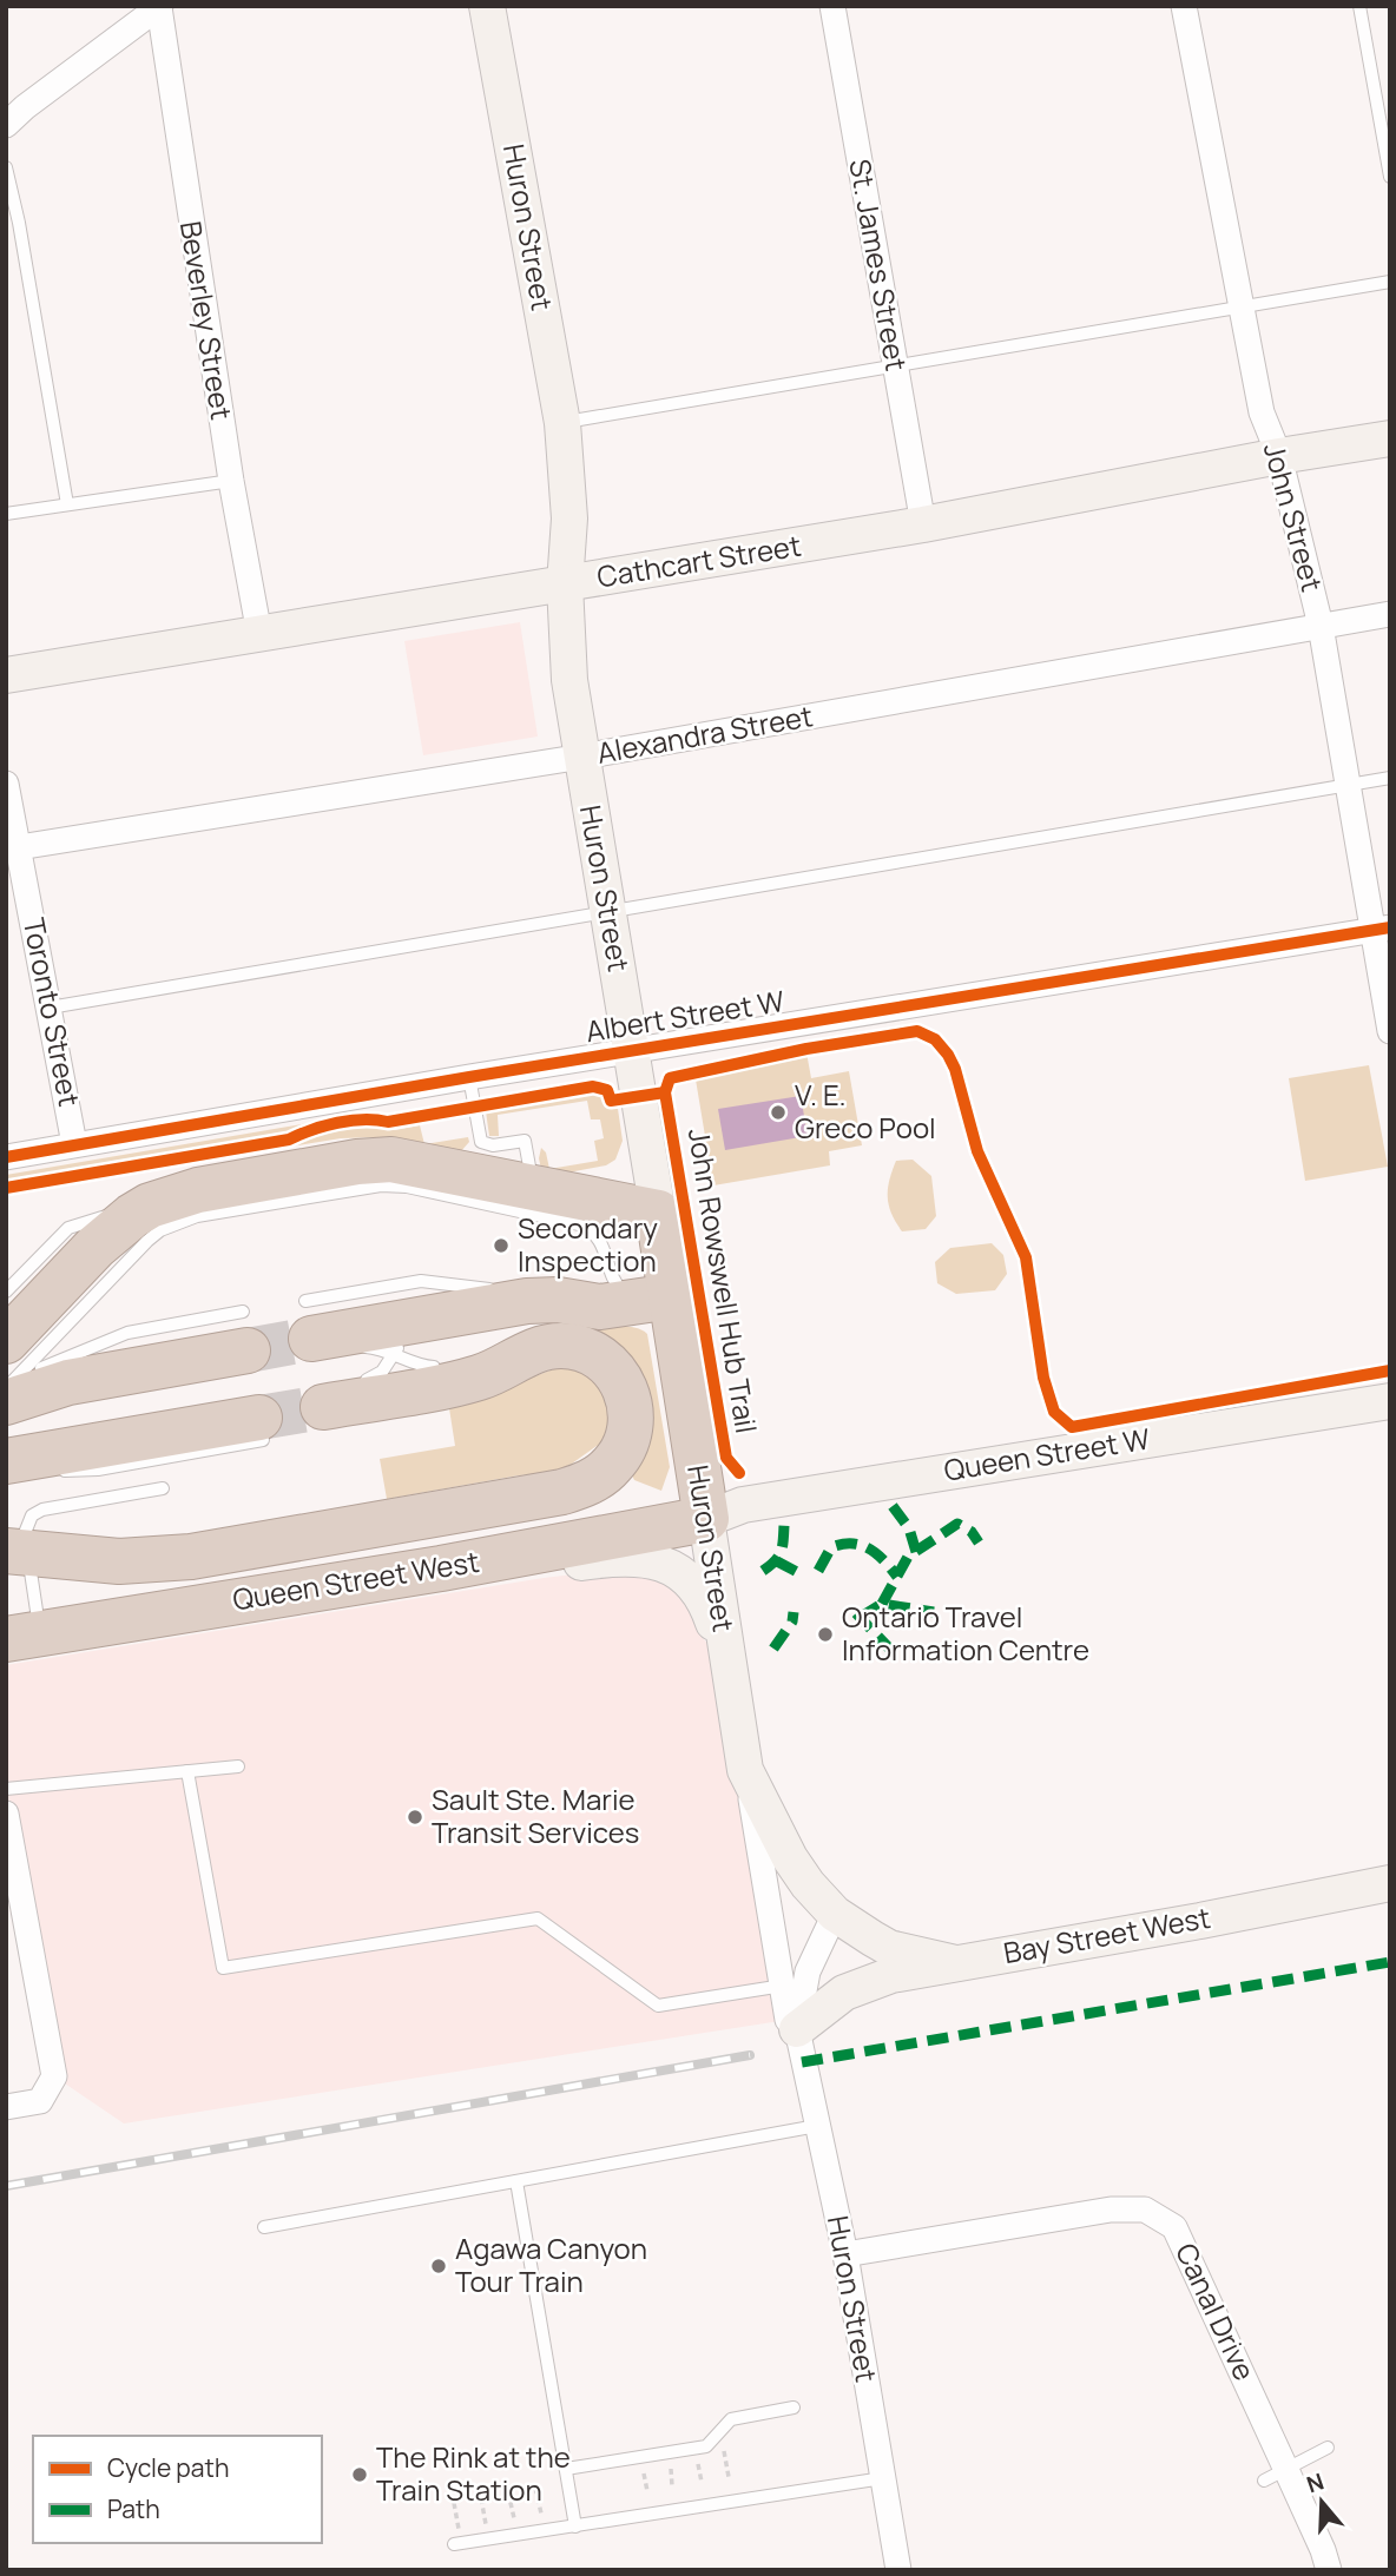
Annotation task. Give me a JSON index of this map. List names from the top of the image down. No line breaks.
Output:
{"streets":{"highway":["Huron Street","Queen Street West"],"main road":["Cathcart Street","Queen Street W","Bay Street West"],"street":["St. James Street","Beverley Street","John Street","Alexandra Street","Toronto Street","Albert Street W","Canal Drive"],"cycle path":["John Rowswell Hub Trail"]},"crossings":[["Huron Street","Cathcart Street"],["Huron Street","Alexandra Street"],["Huron Street","Albert Street W"],["Huron Street","Queen Street W"],["Huron Street","Queen Street West"],["Huron Street","Bay Street West"],["Huron Street","Canal Drive"],["St. James Street","Cathcart Street"],["Beverley Street","Cathcart Street"],["John Street","Cathcart Street"],["John Street","Alexandra Street"],["John Street","Albert Street W"],["Alexandra Street","Toronto Street"],["Toronto Street","Albert Street W"],["Queen Street W","Queen Street West"]],"places":["V. E. Greco Pool","Secondary Inspection","Ontario Travel Information Centre","Sault Ste. Marie Transit Services","Agawa Canyon Tour Train","The Rink at the Train Station"],"legend":["Cycle path","Path"],"north":"top"}
